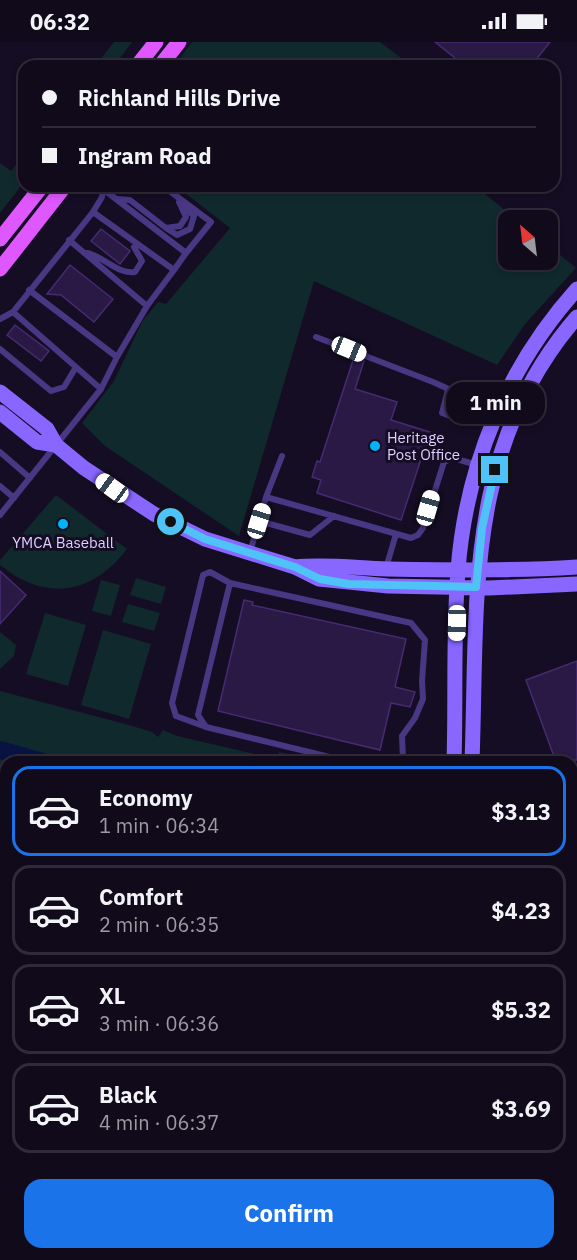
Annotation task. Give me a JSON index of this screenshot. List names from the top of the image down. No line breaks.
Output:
{"places":["Heritage Post Office","YMCA Baseball"],"north":"top left","page":{"status":"06:32","banner":["Richland Hills Drive","Ingram Road"],"bubble":"1 min","list":[{"name":"Economy","note":"1 min · 06:34","value":"$3.13"},{"name":"Comfort","note":"2 min · 06:35","value":"$4.23"},{"name":"XL","note":"3 min · 06:36","value":"$5.32"},{"name":"Black","note":"4 min · 06:37","value":"$3.69"}],"buttons":"Confirm"}}
